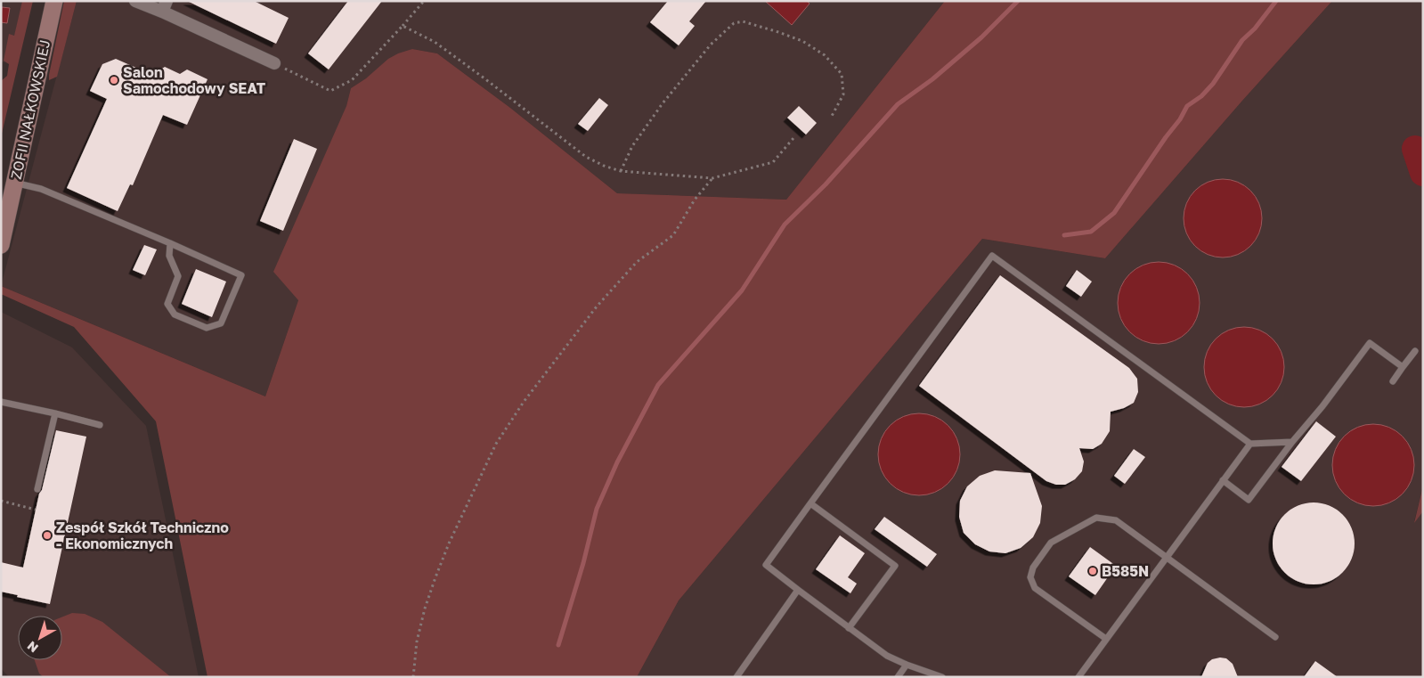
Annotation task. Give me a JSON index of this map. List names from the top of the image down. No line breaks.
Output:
{"streets":{"street":["ZOFII NAŁKOWSKIEJ"]},"places":["Salon Samochodowy SEAT","Zespół Szkół Techniczno - Ekonomicznych","B585N"],"north":"bottom left"}
